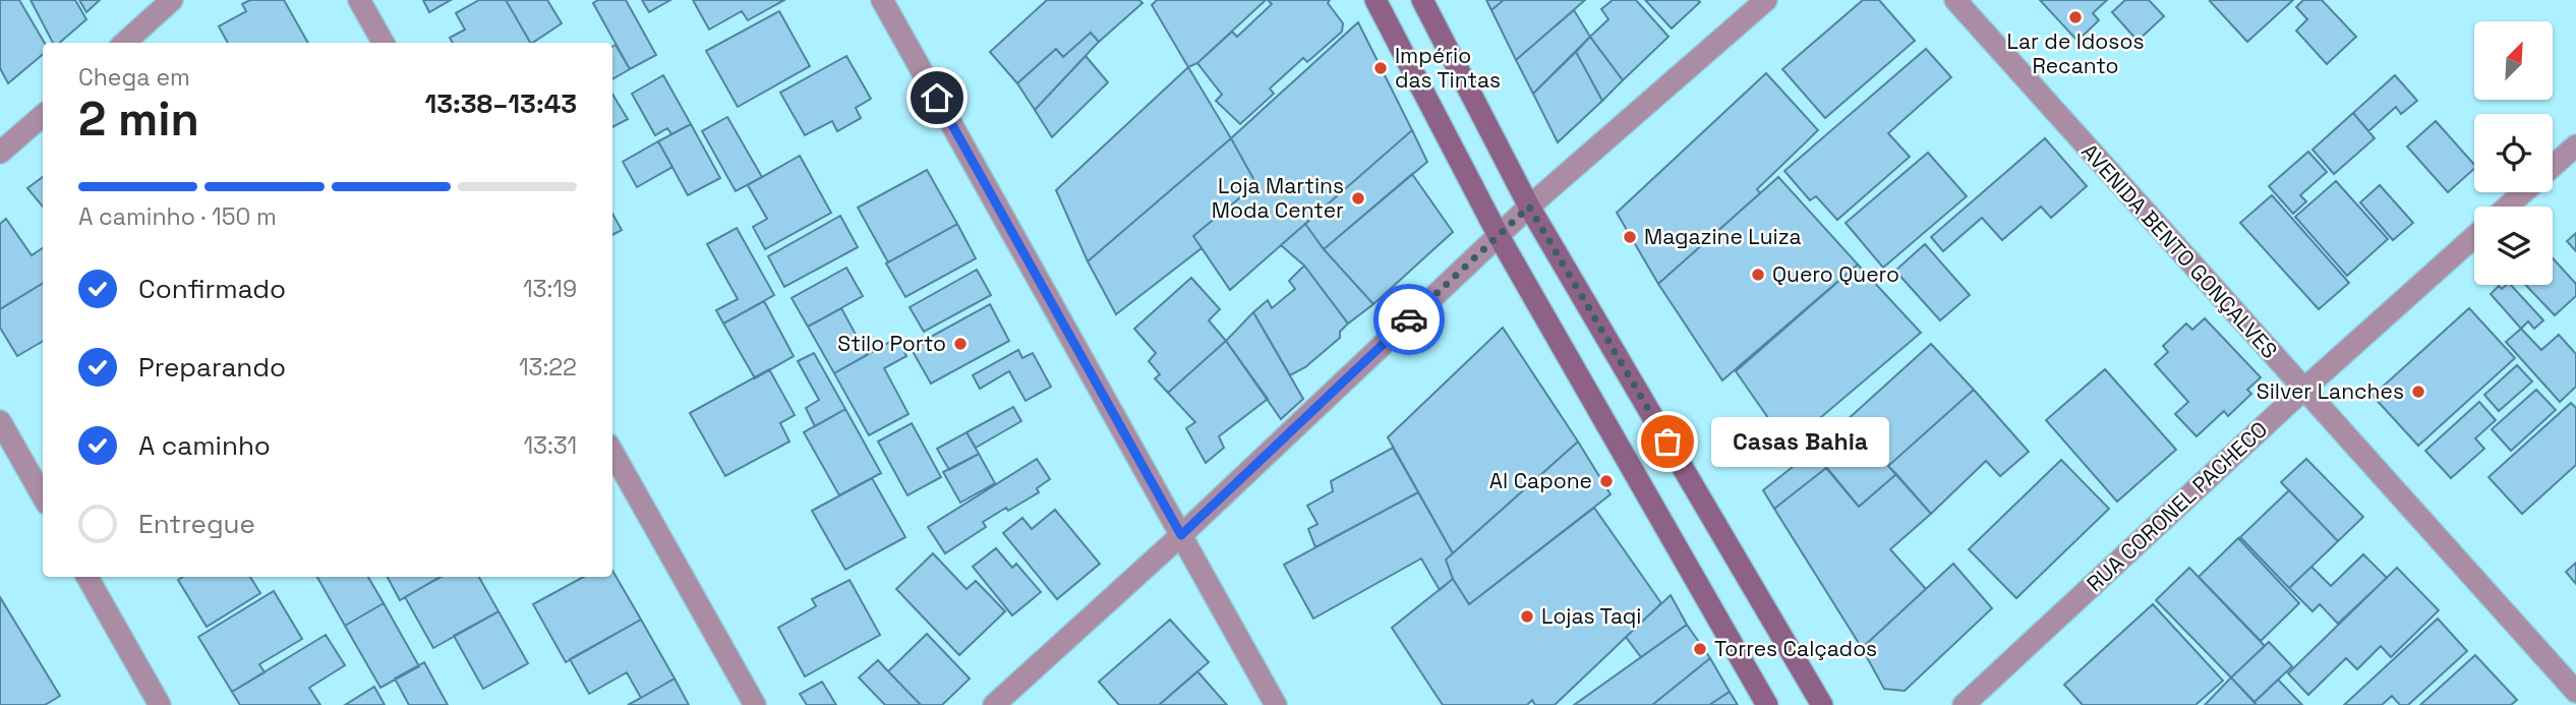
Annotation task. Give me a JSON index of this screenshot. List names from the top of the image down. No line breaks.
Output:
{"streets":{"street":["AVENIDA BENTO GONÇALVES","RUA CORONEL PACHECO"]},"crossings":[["AVENIDA BENTO GONÇALVES","RUA CORONEL PACHECO"]],"places":["Lar de Idosos Recanto","Império das Tintas","Loja Martins Moda Center","Magazine Luiza","Quero Quero","Stilo Porto","Silver Lanches","Casas Bahia","Al Capone","Lojas Taqi","Torres Calçados"],"north":"top right","page":{"heading":["2 min","Chega em","13:38–13:43"],"bar":"A caminho · 150 m","list":[["Confirmado","13:19"],["Preparando","13:22"],["A caminho","13:31"],"Entregue"],"bubble":"Casas Bahia"}}
